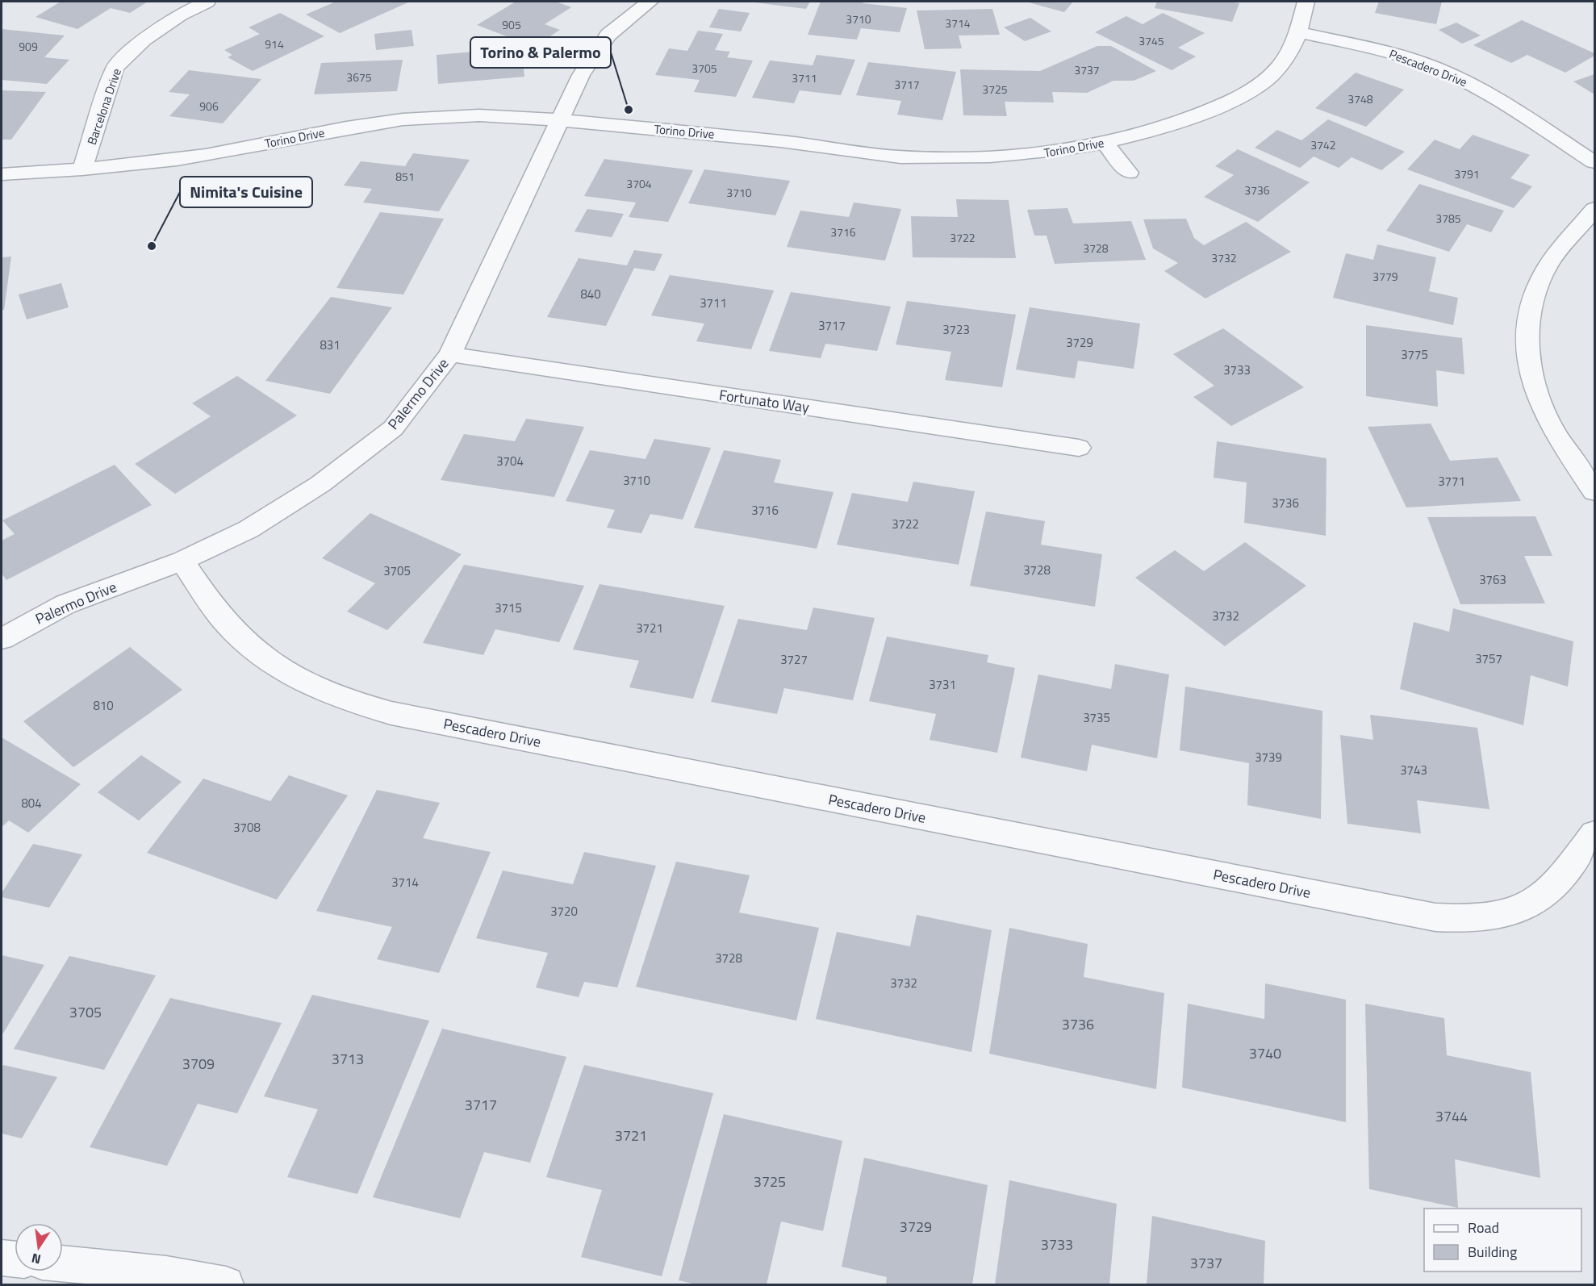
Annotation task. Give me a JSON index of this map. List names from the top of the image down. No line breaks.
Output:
{"streets":{"street":["Pescadero Drive","Barcelona Drive","Torino Drive","Palermo Drive","Fortunato Way"]},"crossings":[["Pescadero Drive","Torino Drive"],["Pescadero Drive","Palermo Drive"],["Barcelona Drive","Torino Drive"],["Torino Drive","Palermo Drive"],["Palermo Drive","Fortunato Way"]],"places":["Torino & Palermo","Nimita's Cuisine"],"house_numbers":["3710","3714","905","3745","914","909","3705","3737","3675","3711","3717","3725","3748","906","3742","3791","851","3704","3736","3710","3785","3716","3722","3728","3732","3779","840","3711","3717","3723","3729","831","3775","3733","3704","3710","3771","3736","3716","3722","3728","3705","3763","3715","3732","3721","3757","3727","3731","810","3735","3739","3743","804","3708","3714","3720","3728","3732","3705","3736","3740","3713","3709","3717","3744","3721","3725","3729","3733","3737"],"legend":["Road","Building"],"north":"bottom"}
